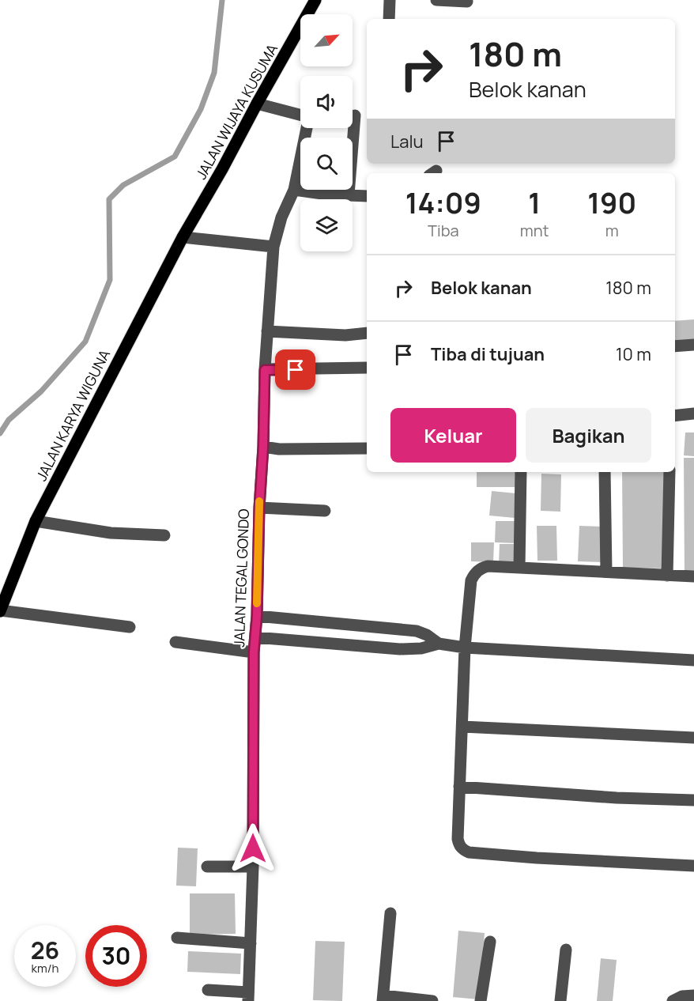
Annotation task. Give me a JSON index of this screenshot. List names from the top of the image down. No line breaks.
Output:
{"streets":{"main road":["JALAN WIJAYA KUSUMA","JALAN KARYA WIGUNA"],"street":["JALAN TEGAL GONDO"]},"crossings":[["JALAN WIJAYA KUSUMA","JALAN KARYA WIGUNA"]],"north":"top right","page":{"turn":["180 m","Belok kanan"],"then":"Lalu","eta":["14:09","Tiba","1","mnt","190","m"],"list":[{"name":"Belok kanan","value":"180 m"},{"name":"Tiba di tujuan","value":"10 m"}],"buttons":["Keluar","Bagikan"],"speed":"26 km/h","limit":"30"}}
